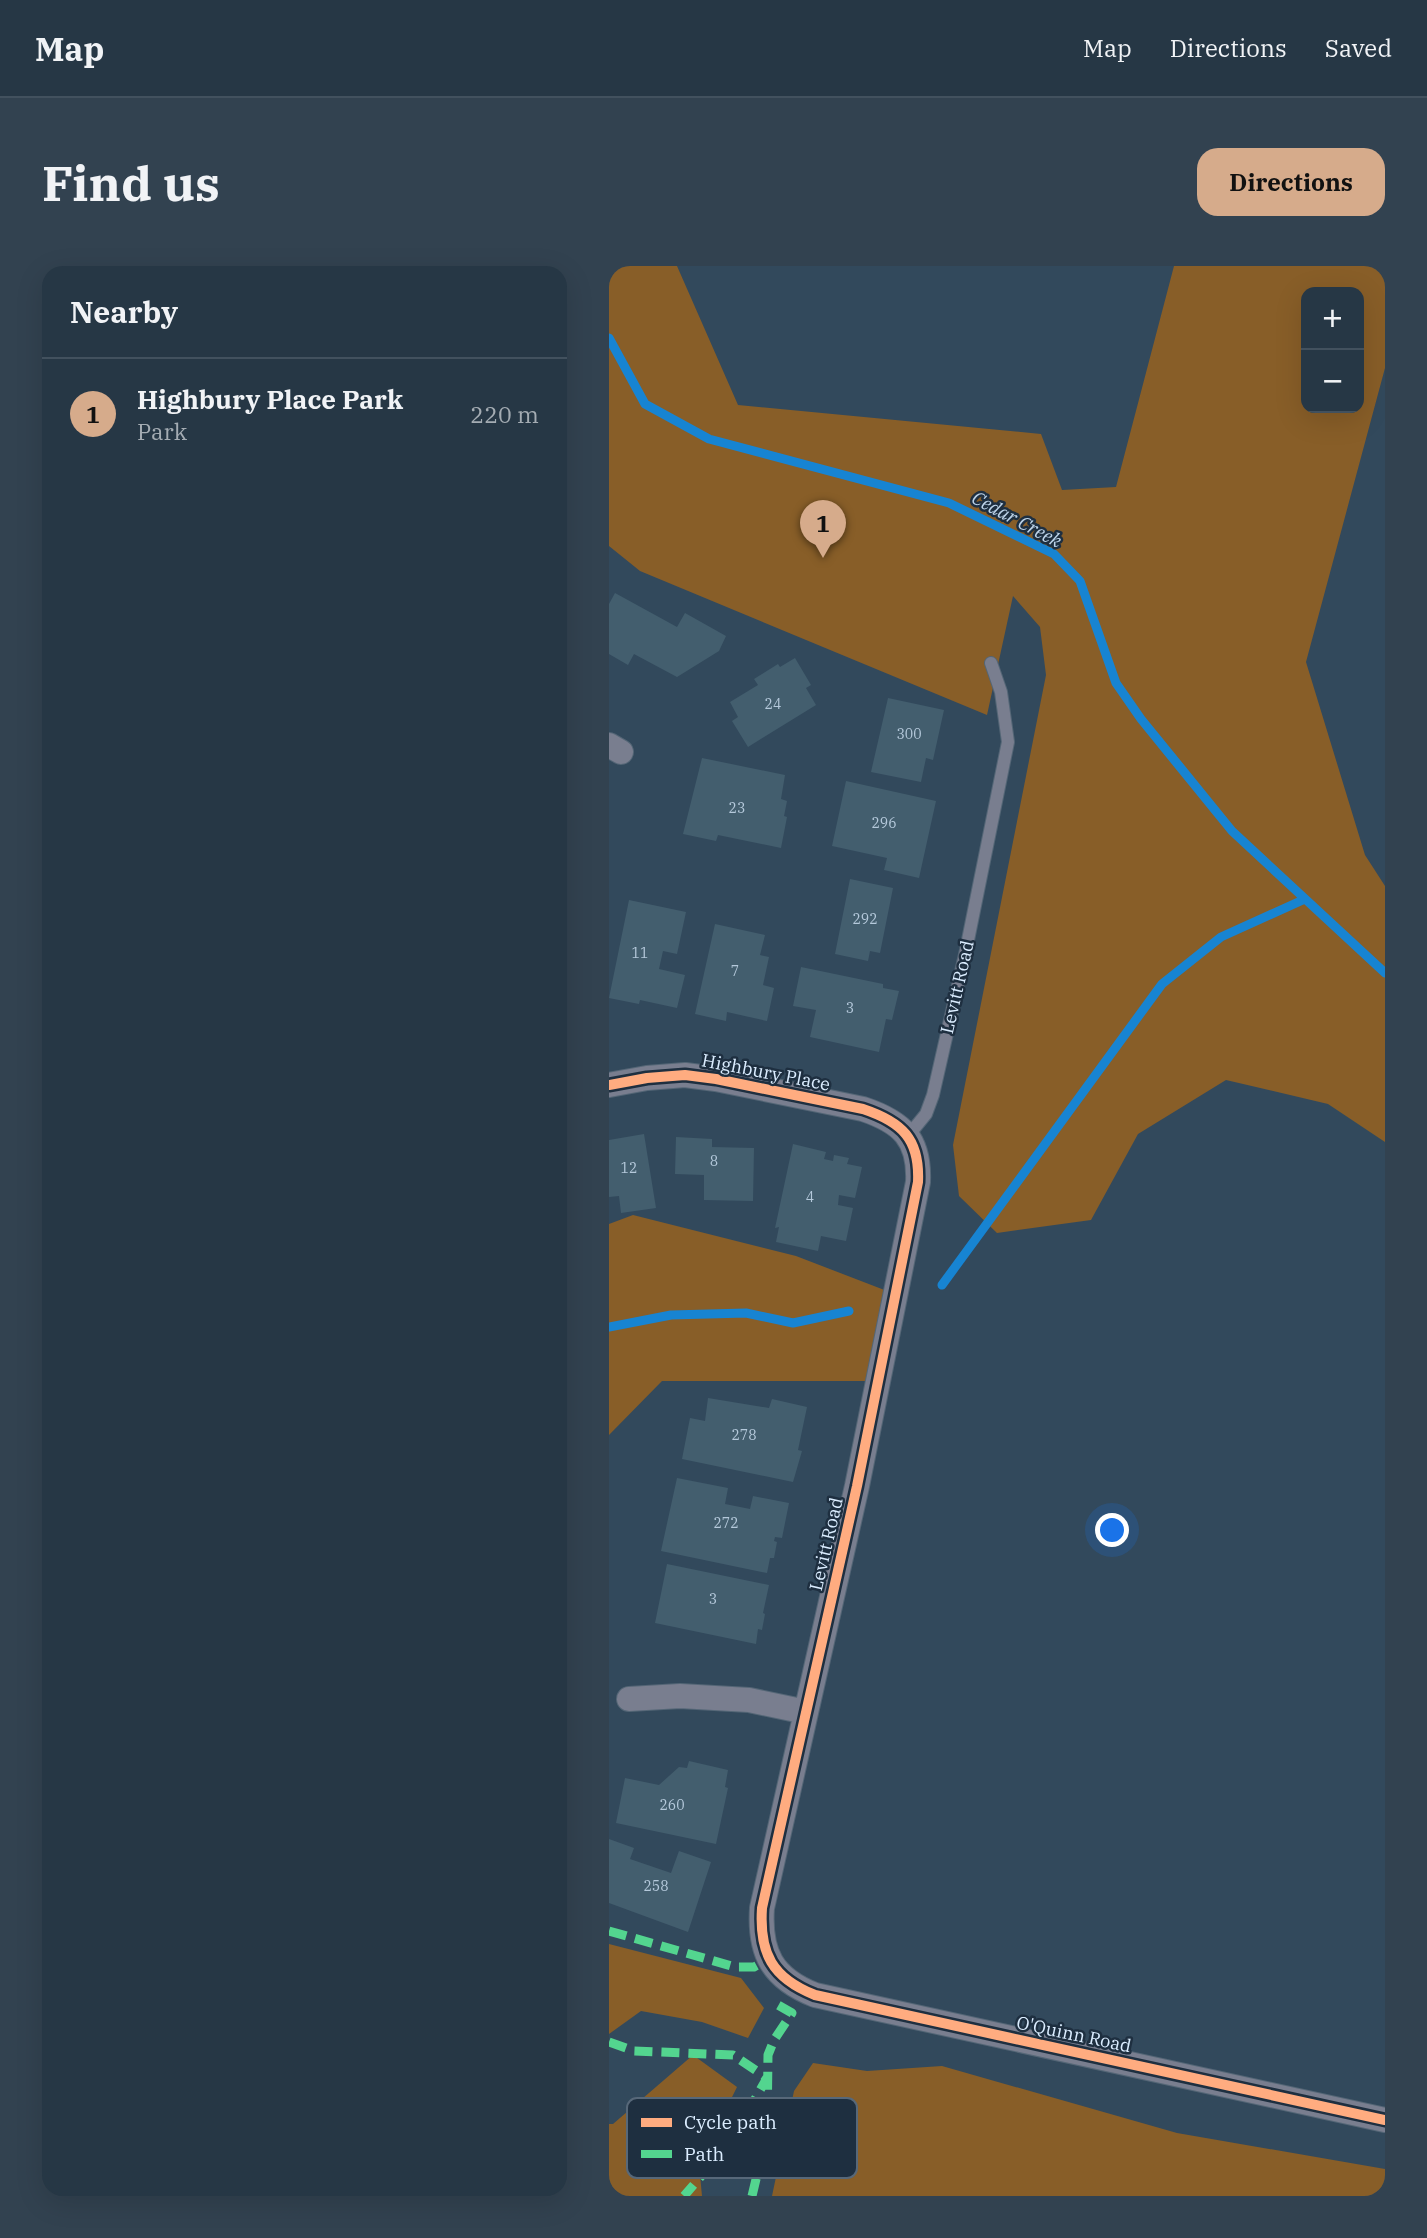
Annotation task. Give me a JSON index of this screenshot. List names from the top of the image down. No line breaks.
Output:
{"streets":{"street":["Levitt Road","Highbury Place","O'Quinn Road"]},"crossings":[["Levitt Road","Highbury Place"],["Levitt Road","O'Quinn Road"]],"water":["Cedar Creek"],"house_numbers":["24","300","23","296","292","11","7","3","8","12","4","278","272","3","260","258"],"legend":["Cycle path","Path"],"page":{"header":"Map","nav":["Map","Directions","Saved"],"buttons":"Directions","title":"Find us","heading":"Nearby","map_buttons":["+","−"],"list":[{"mark":"1","name":"Highbury Place Park","note":"Park","value":"220 m"}],"pins":"1"}}
